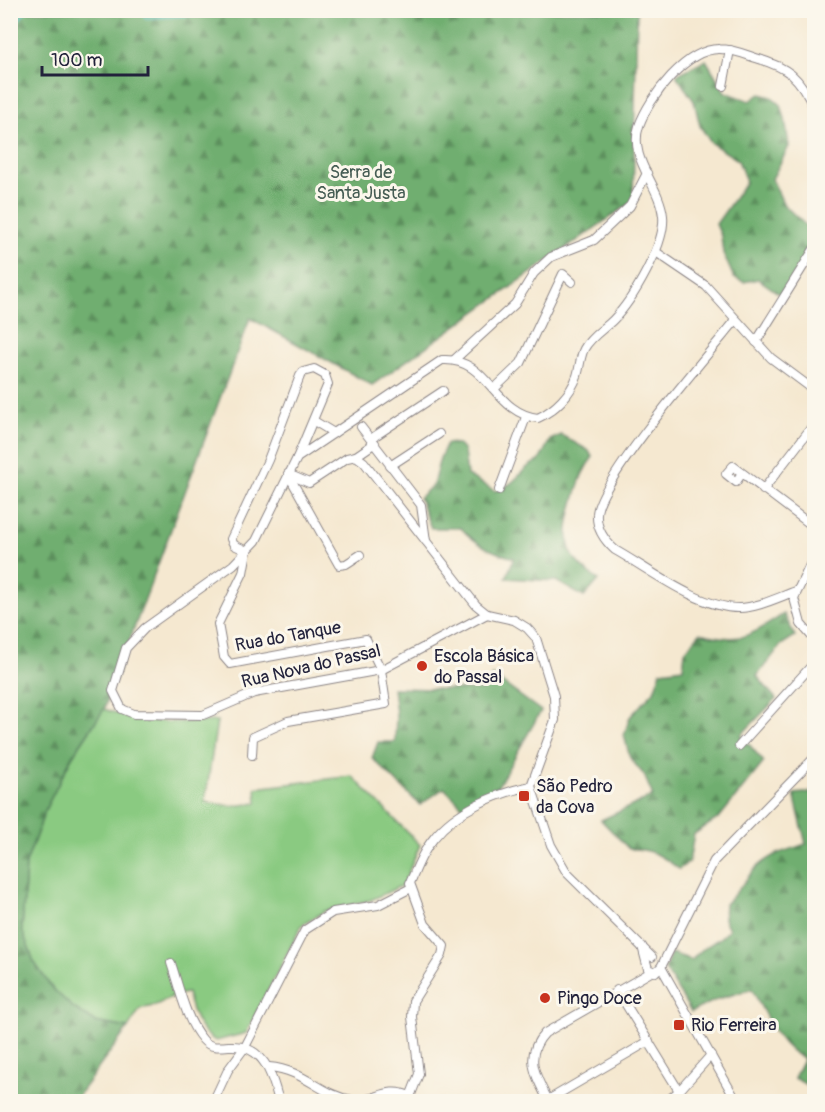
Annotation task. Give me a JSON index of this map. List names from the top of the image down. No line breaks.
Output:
{"streets":{"street":["Rua do Tanque","Rua Nova do Passal"]},"crossings":[["Rua do Tanque","Rua Nova do Passal"]],"parks":["Serra de Santa Justa"],"places":{"other":["Escola Básica do Passal","Pingo Doce"],"transit":["São Pedro da Cova","Rio Ferreira"]},"scale_bar":"100 m"}
